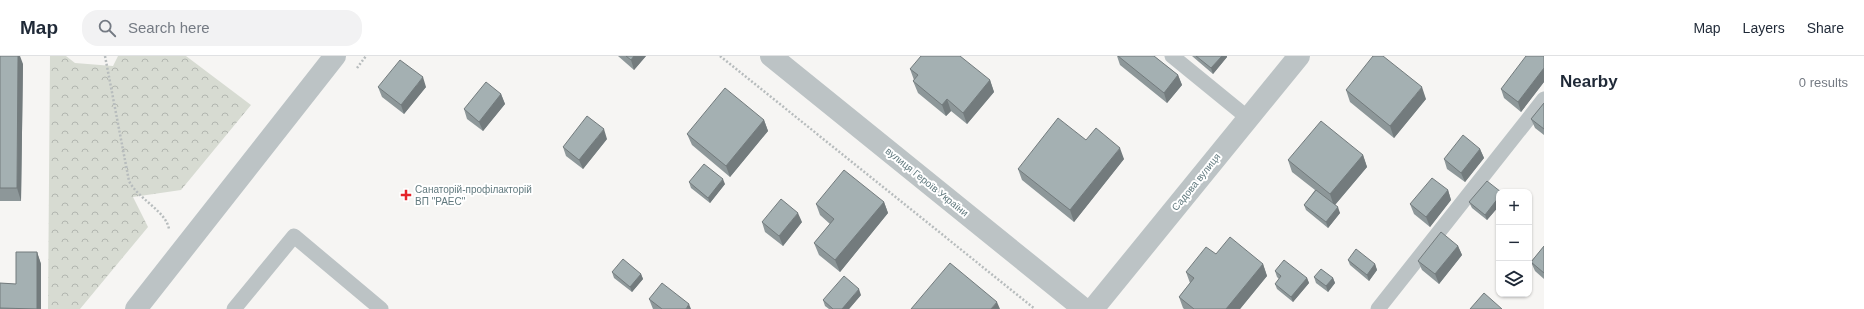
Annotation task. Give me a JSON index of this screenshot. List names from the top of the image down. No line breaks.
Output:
{"streets":{"street":["вулиця Героїв України","Садова вулиця"]},"places":{"health":["Санаторій-профілакторій ВП \"РАЕС\""]},"page":{"header":"Map","search":"Search here","nav":["Map","Layers","Share"],"heading":["Nearby","0 results"],"map_buttons":["+","−"]}}
